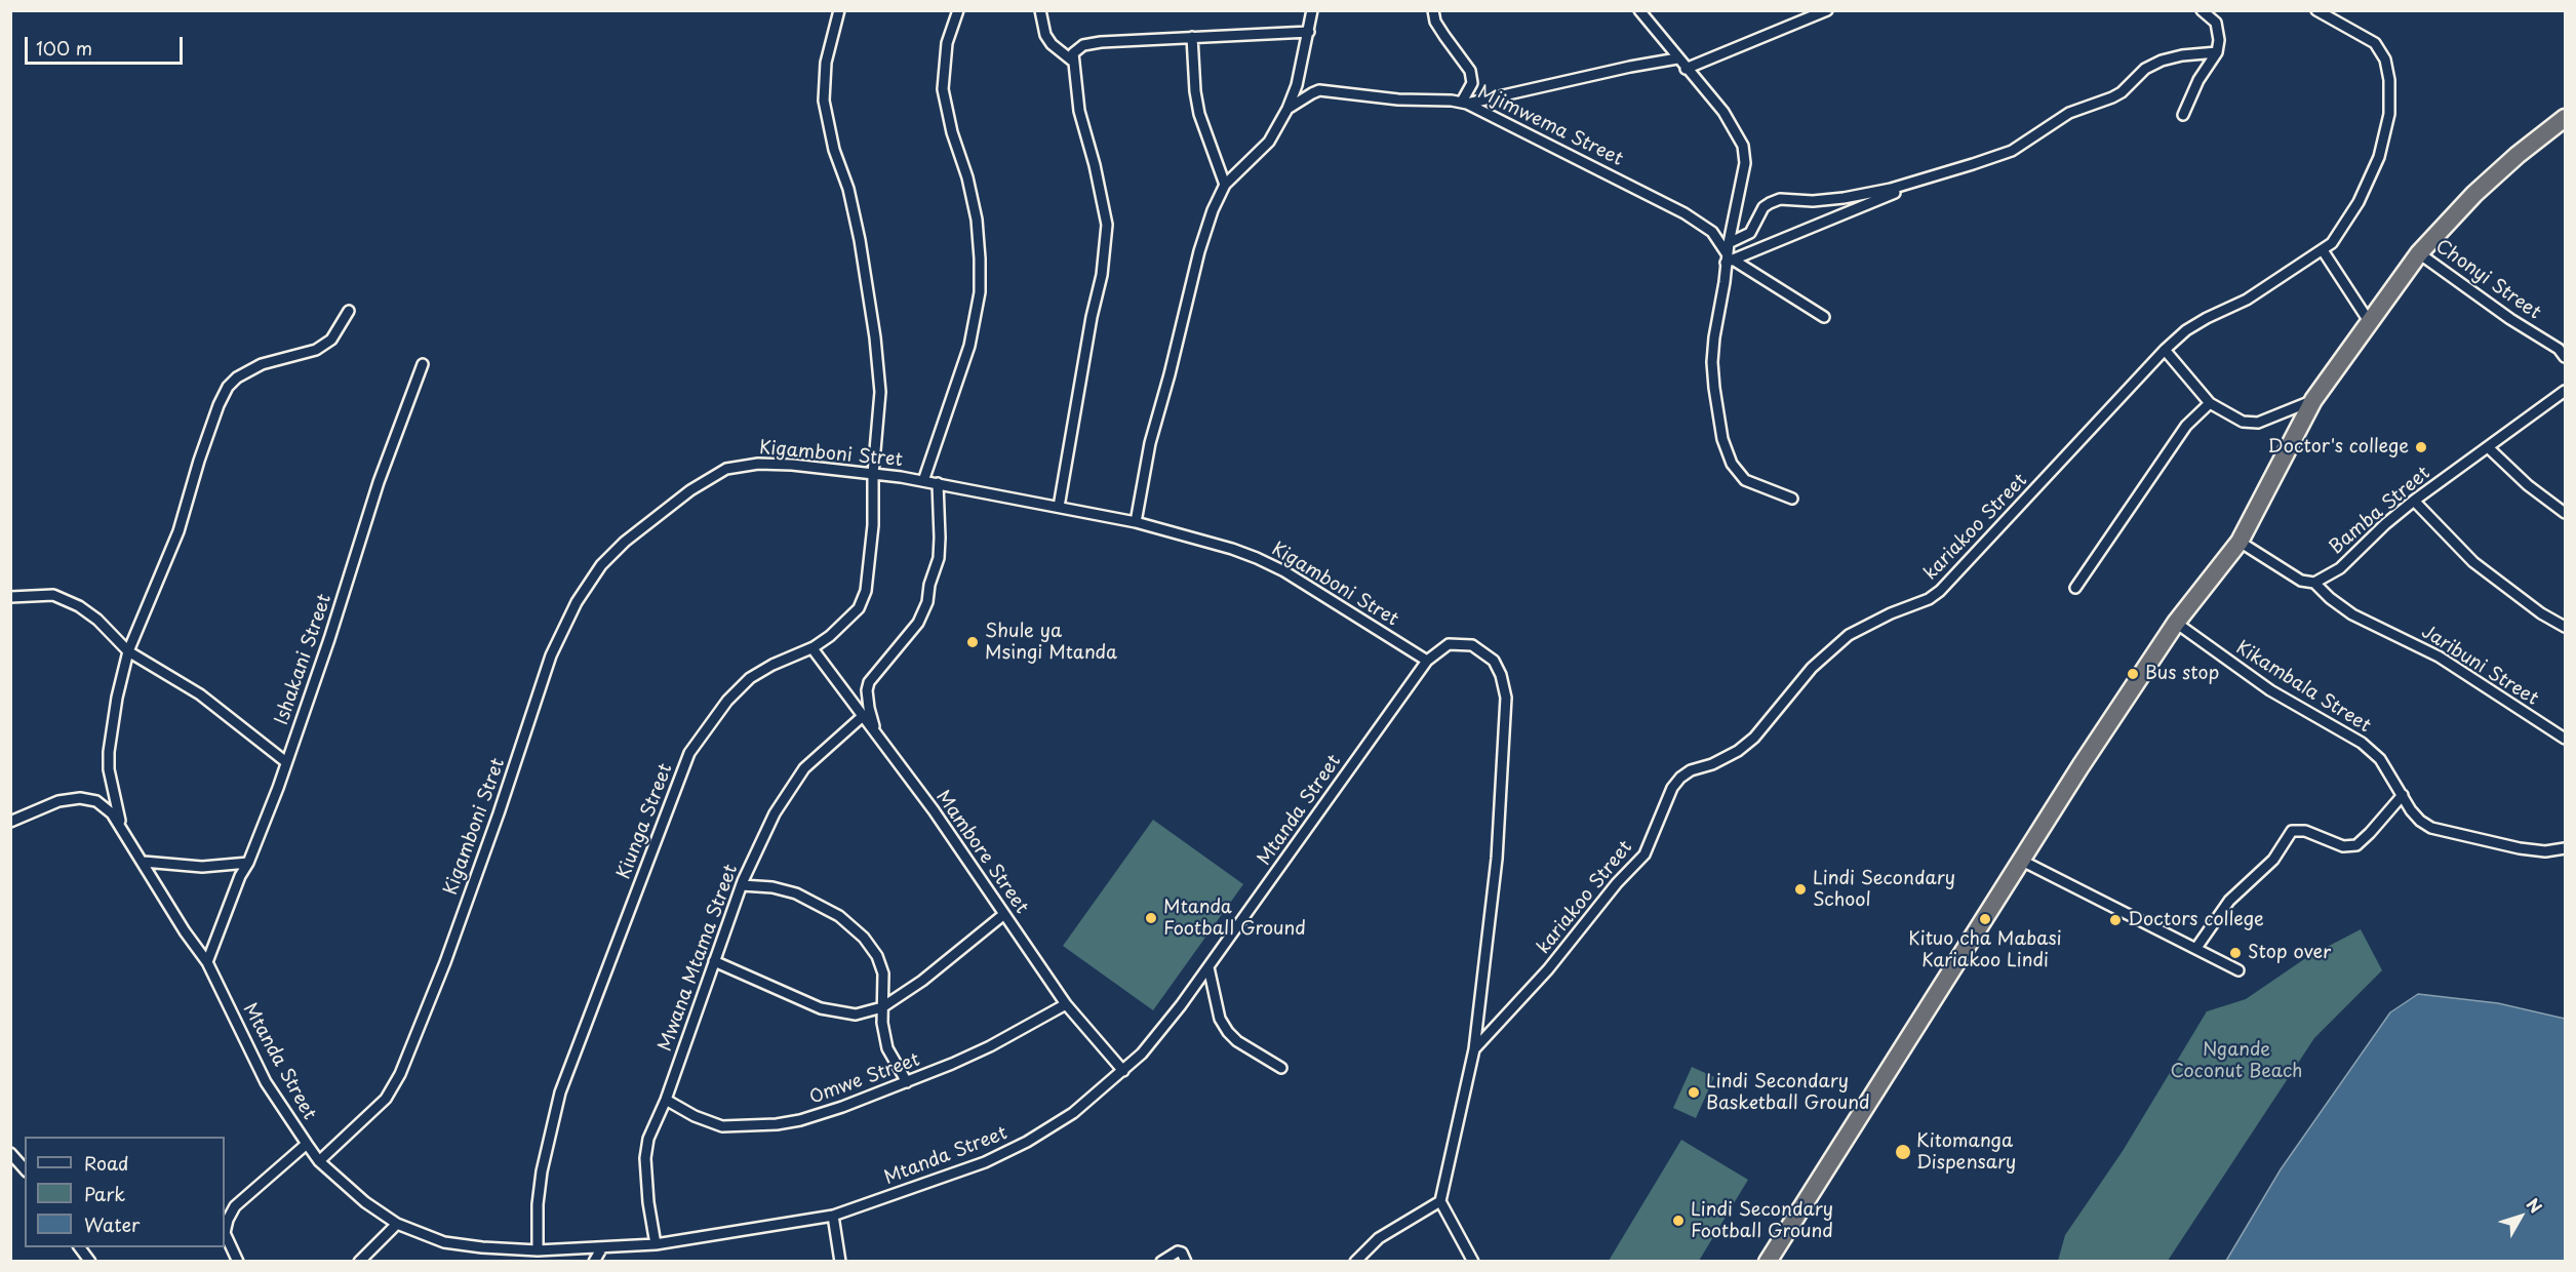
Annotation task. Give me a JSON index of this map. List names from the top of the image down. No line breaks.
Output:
{"streets":{"street":["Mjimwema Street","Chonyi Street","Kigamboni Stret","Bamba Street","kariakoo Street","Ishakani Street","Jaribuni Street","Kikambala Street","Mtanda Street","Kiunga Street","Mambore Street","Mwana Mtama Street","Omwe Street"]},"crossings":[["Mjimwema Street","Kigamboni Stret"],["Kigamboni Stret","Mtanda Street"],["Kigamboni Stret","Kiunga Street"],["Bamba Street","Jaribuni Street"],["kariakoo Street","Mtanda Street"],["Ishakani Street","Mtanda Street"],["Mtanda Street","Kiunga Street"],["Mtanda Street","Mambore Street"],["Mtanda Street","Mwana Mtama Street"],["Mambore Street","Mwana Mtama Street"],["Mambore Street","Omwe Street"],["Mwana Mtama Street","Omwe Street"]],"parks":["Ngande Coconut Beach"],"places":["Doctor's college","Shule ya Msingi Mtanda","Bus stop","Lindi Secondary School","Mtanda Football Ground","Kituo cha Mabasi Kariakoo Lindi","Doctors college","Stop over","Lindi Secondary Basketball Ground","Kitomanga Dispensary","Lindi Secondary Football Ground"],"legend":["Road","Park","Water"],"scale_bar":"100 m","north":"top right"}
